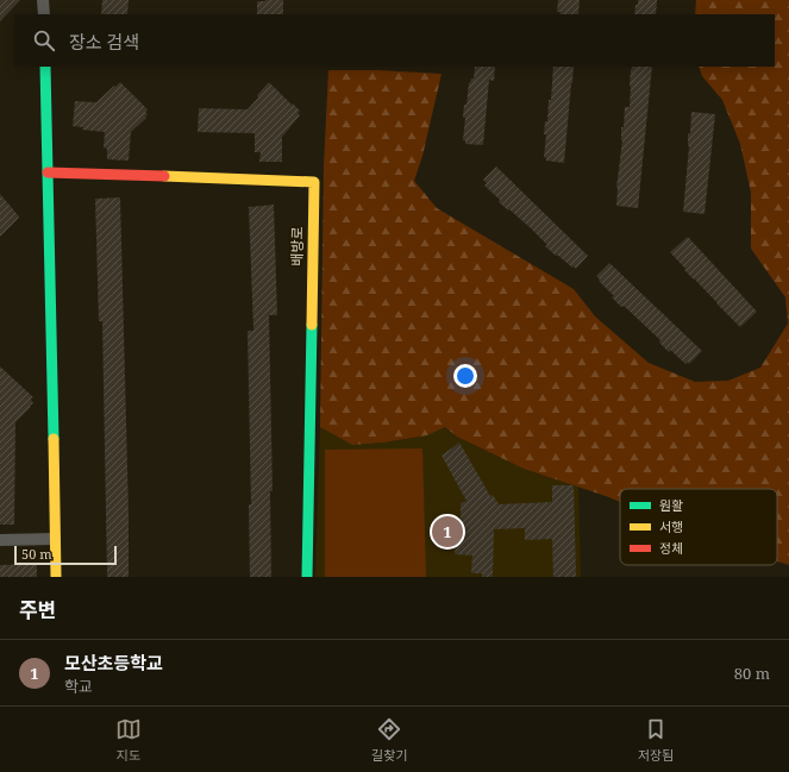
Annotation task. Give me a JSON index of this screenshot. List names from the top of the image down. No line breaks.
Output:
{"streets":{"street":["배방로"]},"legend":["원활","서행","정체"],"scale_bar":"50 m","page":{"search":"장소 검색","pins":"1","scale":"50 m","heading":"주변","list":[{"mark":"1","name":"모산초등학교","note":"학교","value":"80 m"}],"nav":["지도","길찾기","저장됨"]}}
